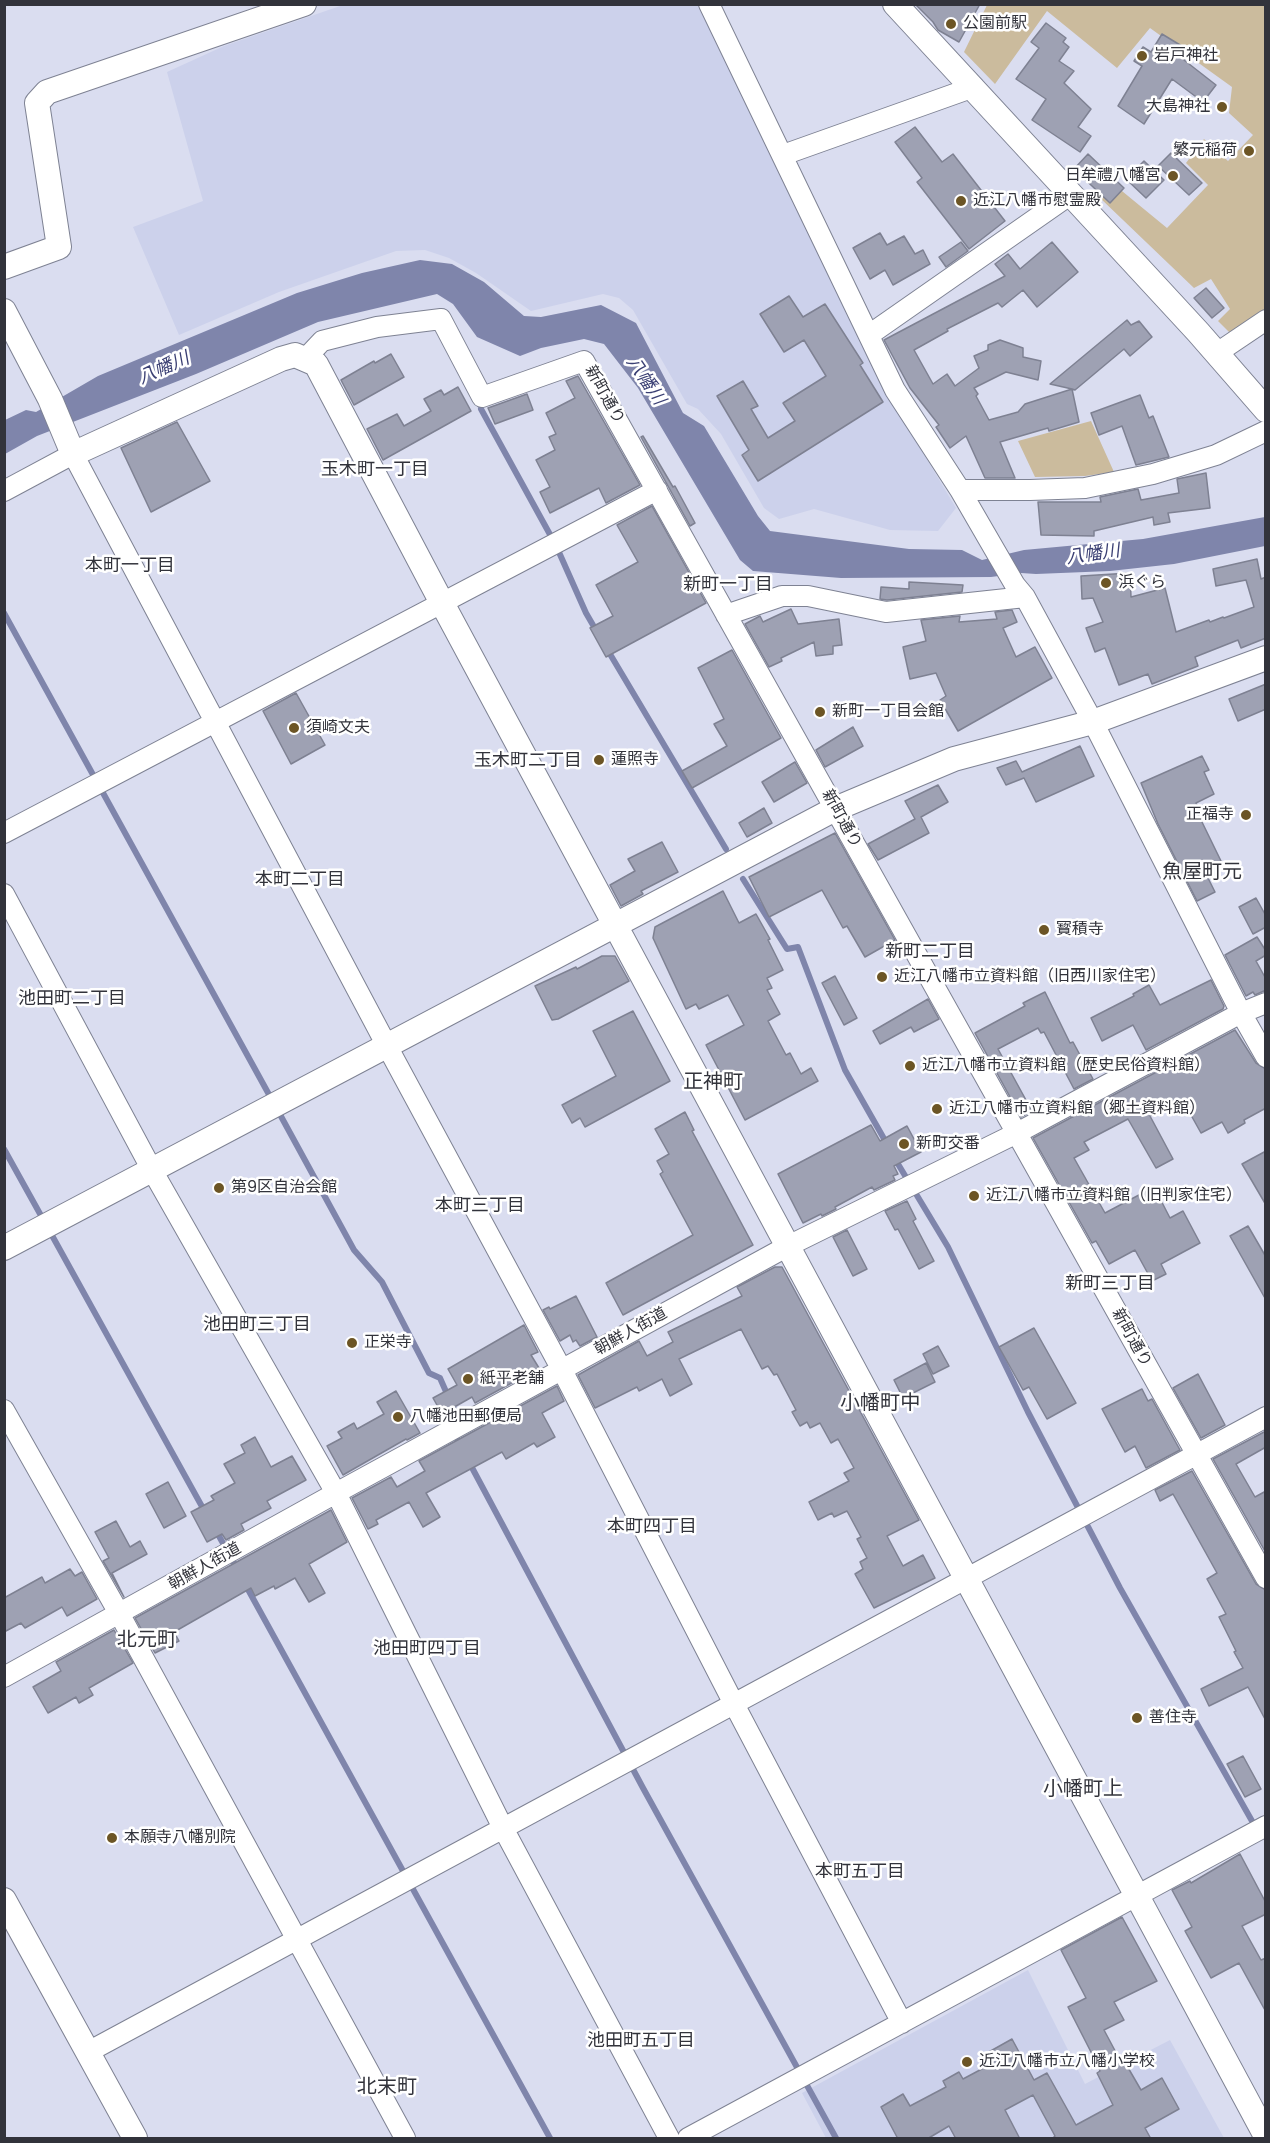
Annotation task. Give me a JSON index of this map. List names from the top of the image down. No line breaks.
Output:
{"streets":{"street":["新町通り","朝鮮人街道"]},"crossings":[["新町通り","朝鮮人街道"]],"districts":["玉木町一丁目","本町一丁目","新町一丁目","玉木町二丁目","魚屋町元","本町二丁目","新町二丁目","池田町二丁目","正神町","本町三丁目","新町三丁目","池田町三丁目","小幡町中","本町四丁目","北元町","池田町四丁目","小幡町上","本町五丁目","池田町五丁目","北末町"],"water":["八幡川"],"places":["公園前駅","岩戸神社","大島神社","繁元稲荷","日牟禮八幡宮","近江八幡市慰霊殿","浜ぐら","新町一丁目会館","須崎文夫","蓮照寺","正福寺","寳積寺","近江八幡市立資料館（旧西川家住宅）","近江八幡市立資料館（歴史民俗資料館）","近江八幡市立資料館（郷土資料館）","新町交番","第9区自治会館","近江八幡市立資料館（旧判家住宅）","正栄寺","紙平老舗","八幡池田郵便局","善住寺","本願寺八幡別院","近江八幡市立八幡小学校"]}
